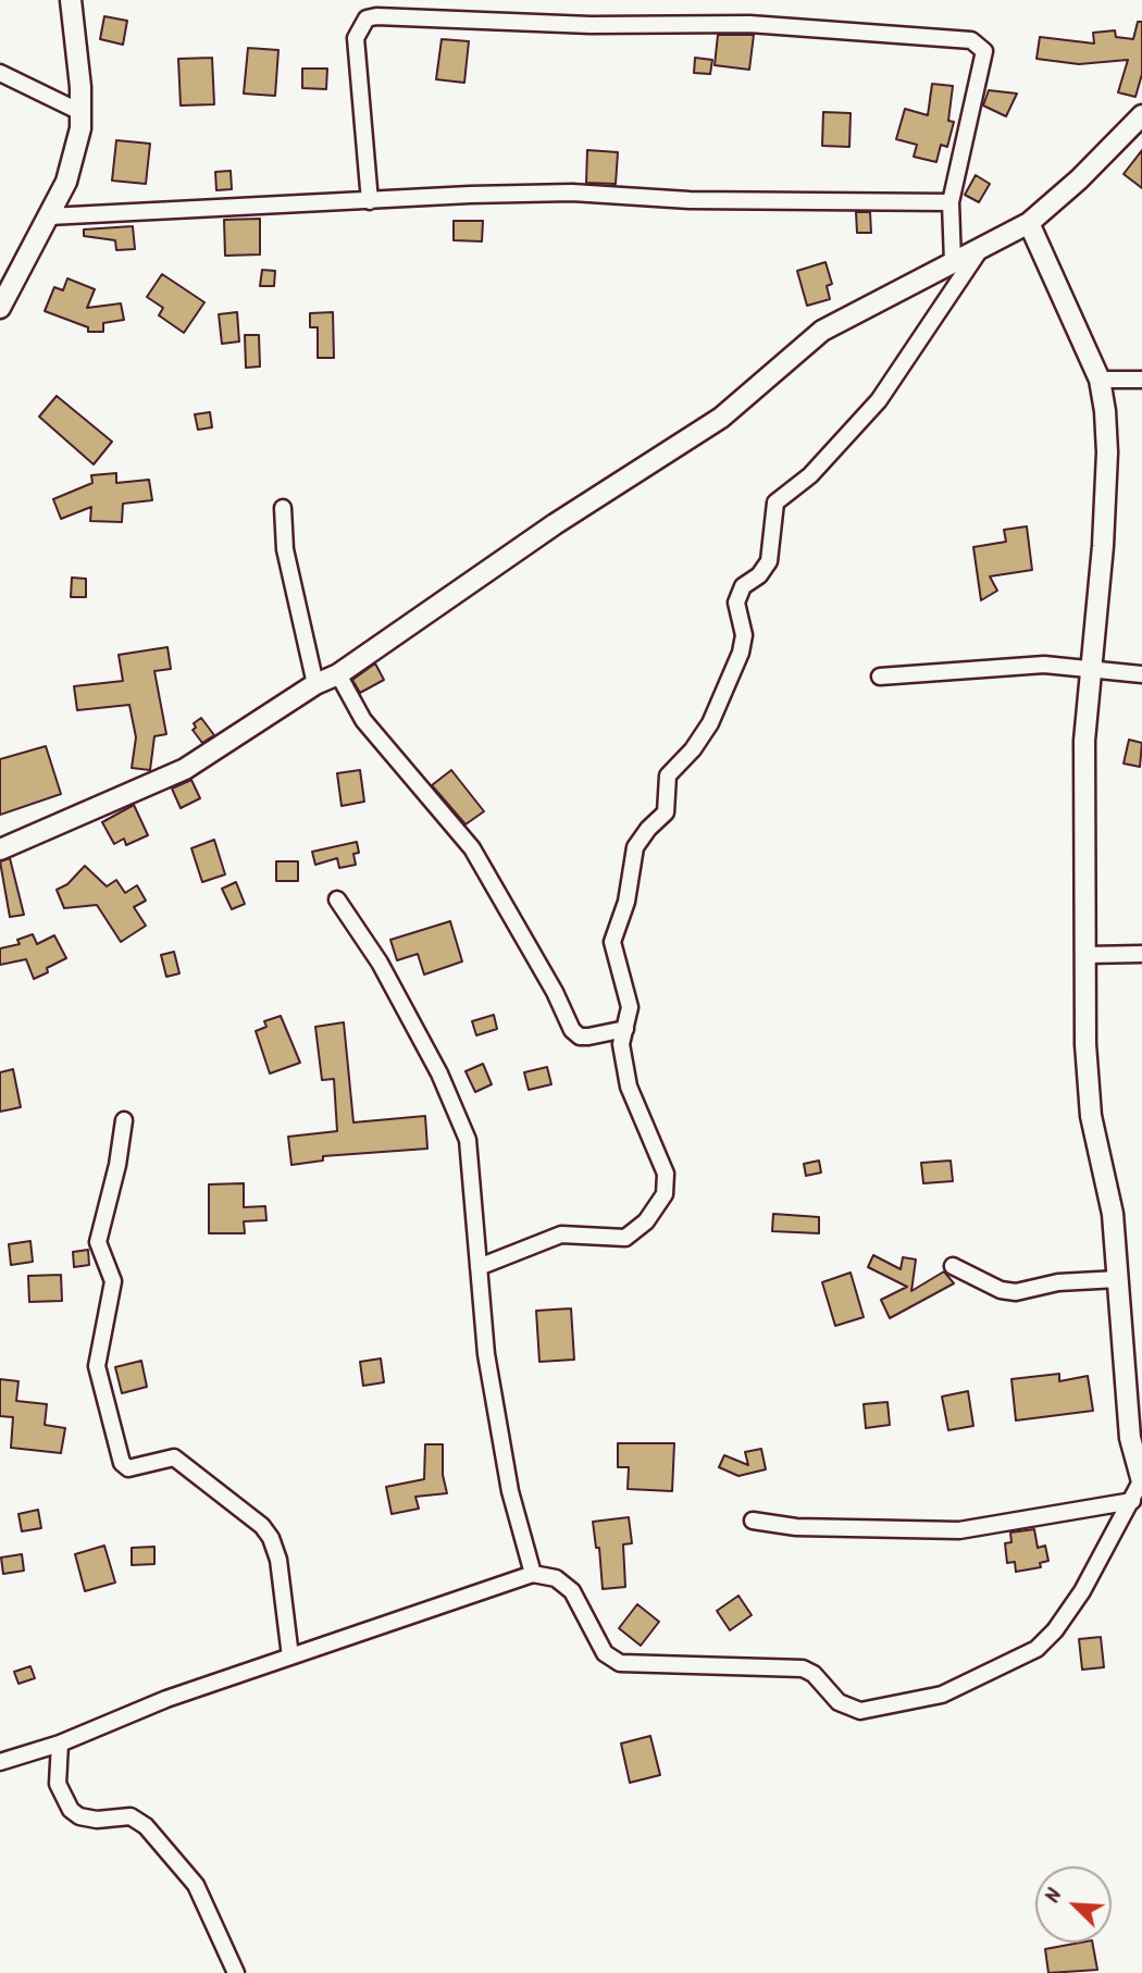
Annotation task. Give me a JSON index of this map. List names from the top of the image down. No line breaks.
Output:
{"north":"top left"}
